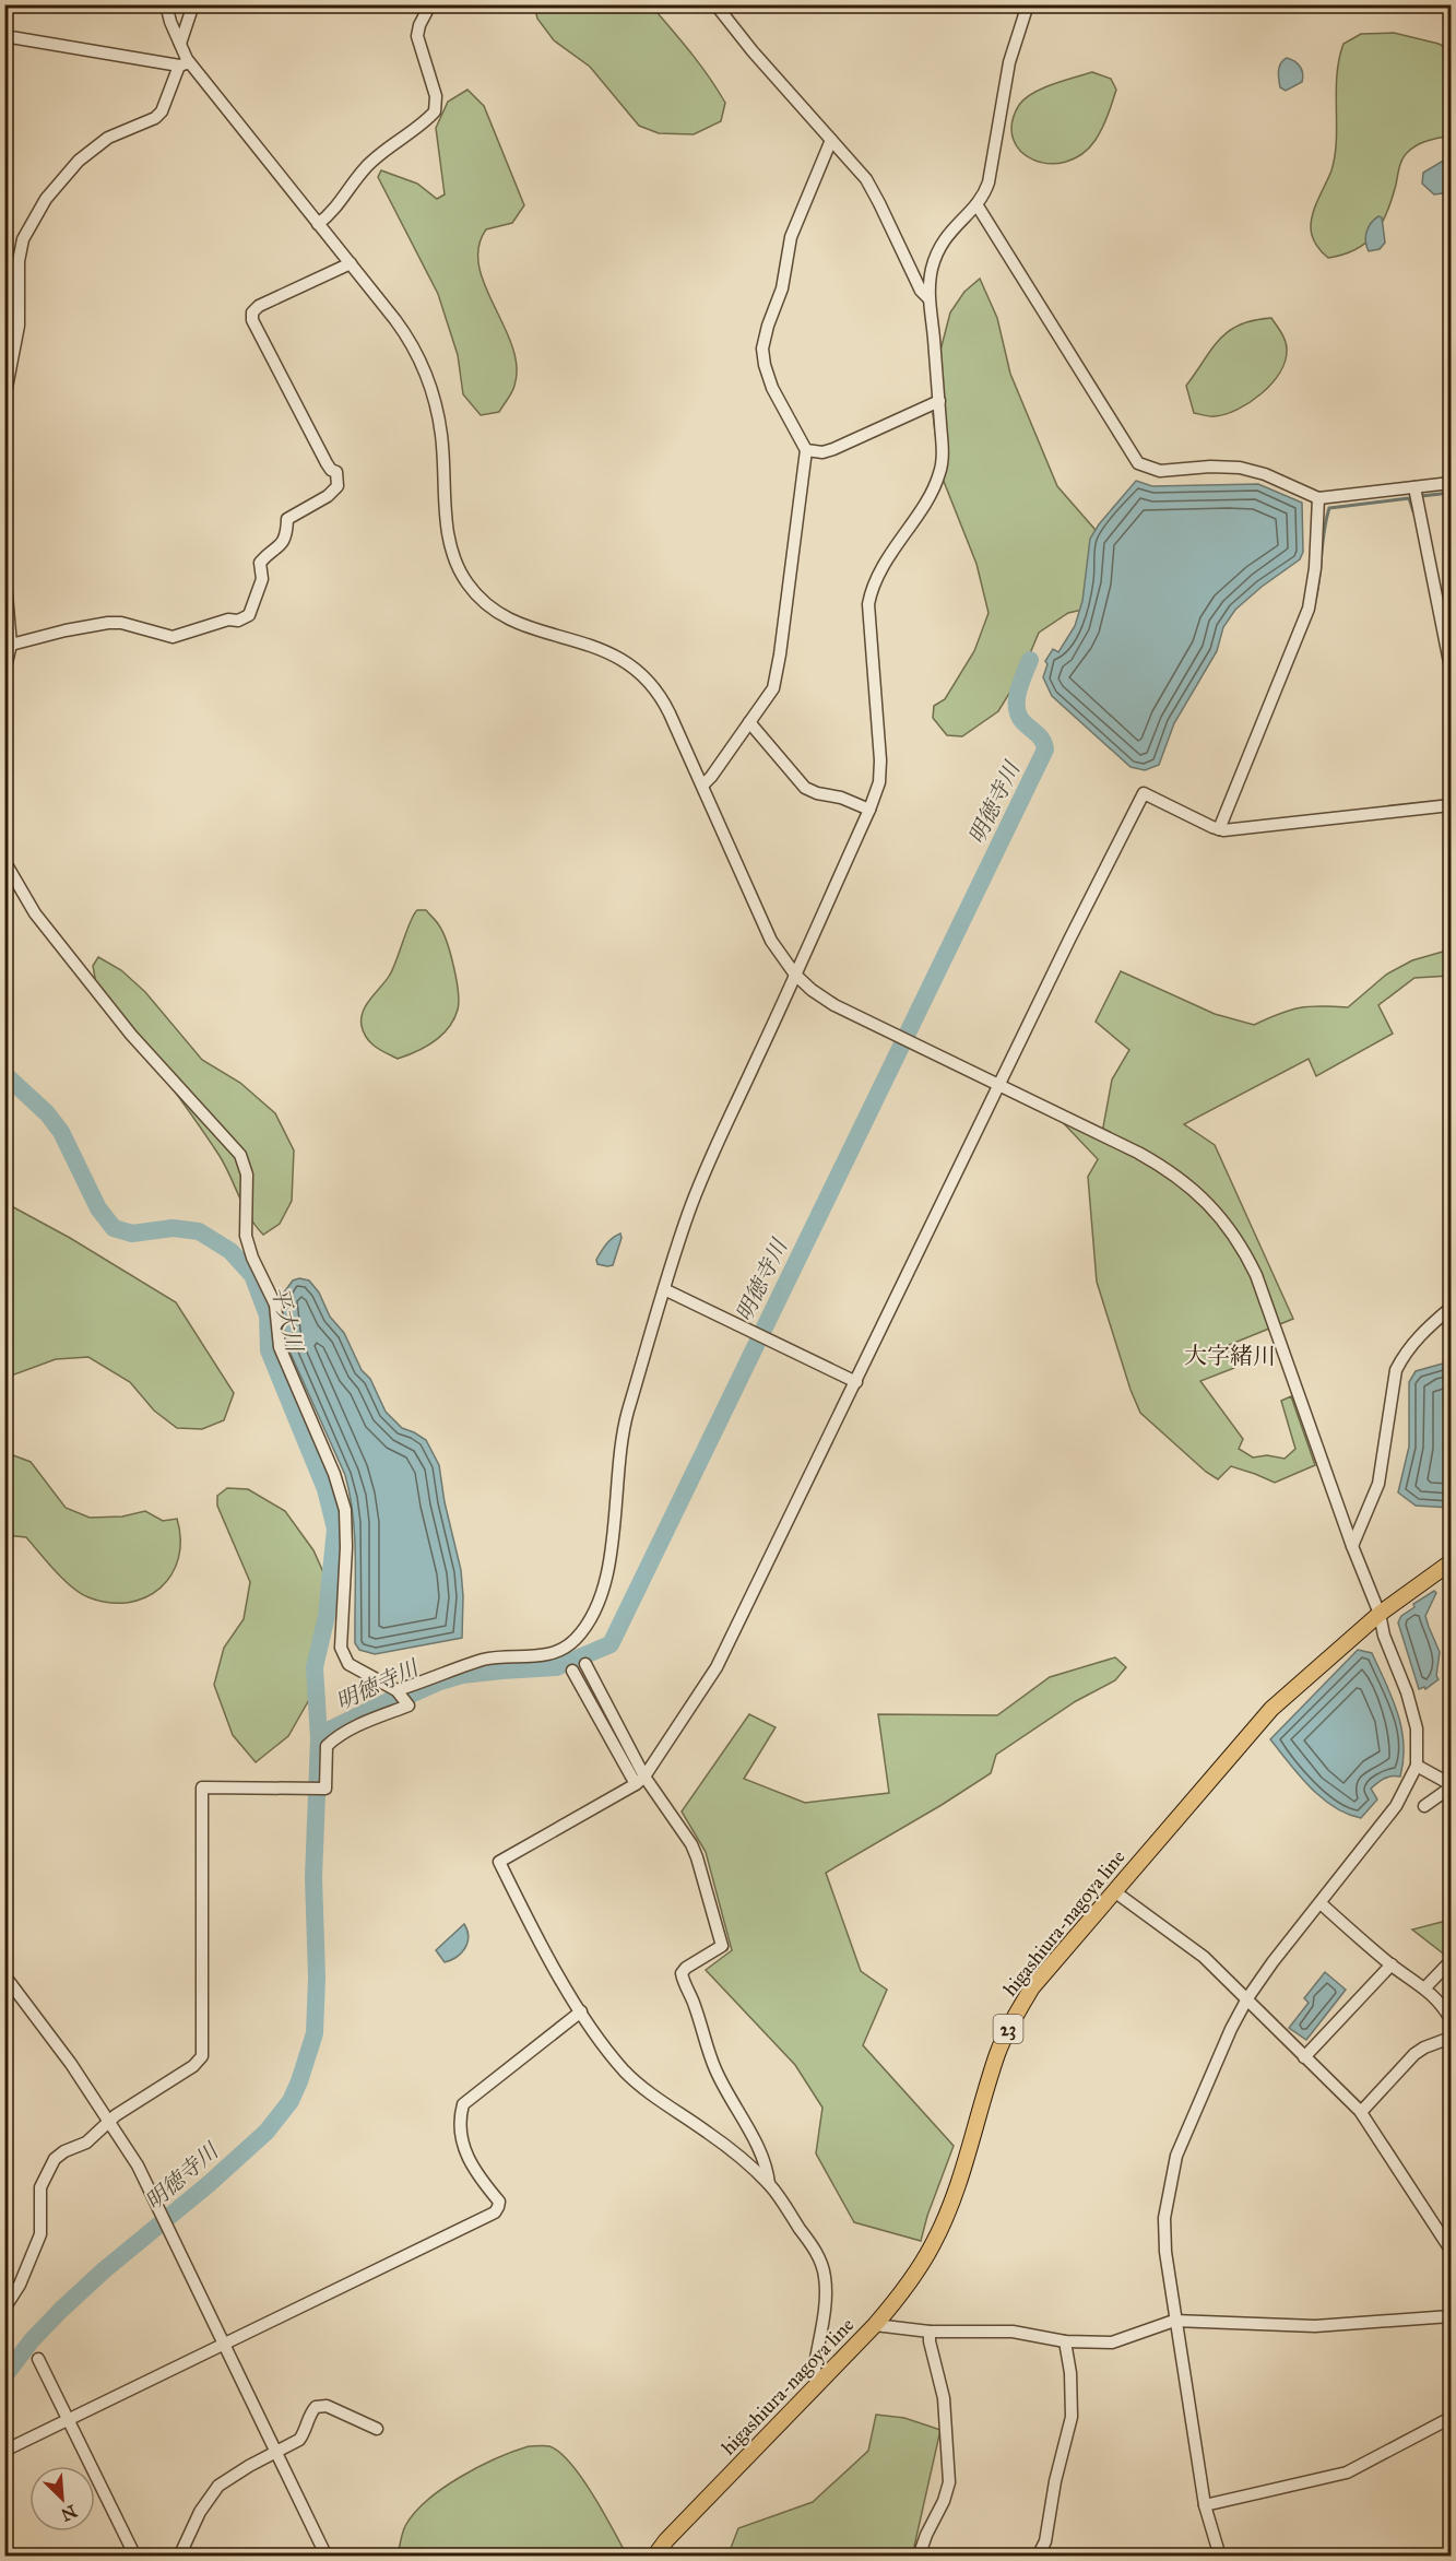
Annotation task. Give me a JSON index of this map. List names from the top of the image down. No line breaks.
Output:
{"streets":{"main road":["higashiura-nagoya line","23"]},"districts":["大字緒川"],"water":["明徳寺川","平大川"],"north":"bottom right"}
